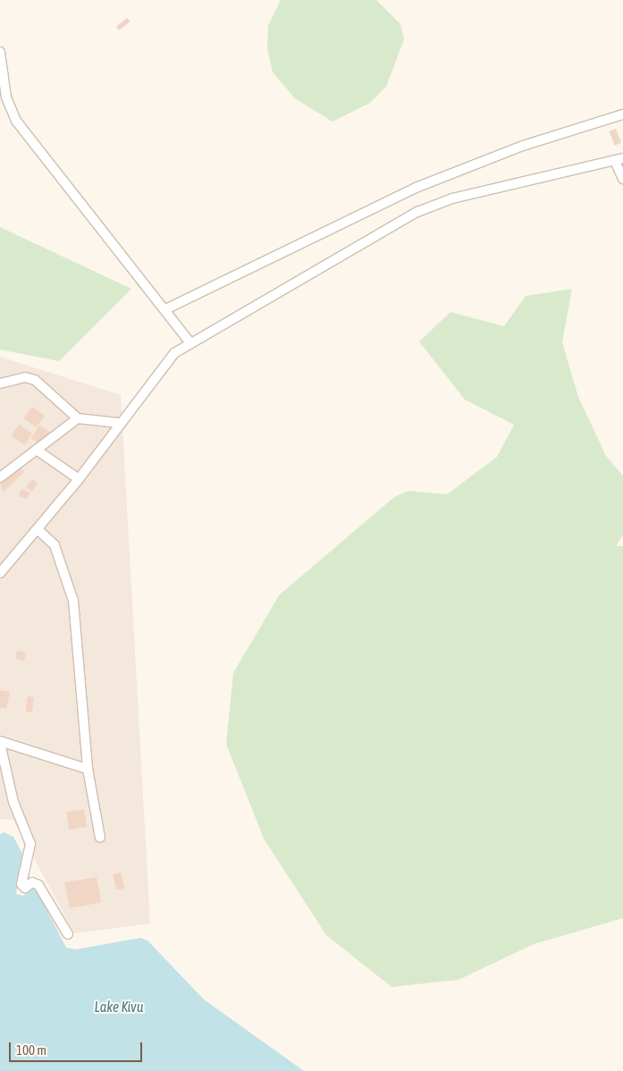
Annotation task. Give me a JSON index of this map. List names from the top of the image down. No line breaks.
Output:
{"water":["Lake Kivu"],"scale_bar":"100 m"}
